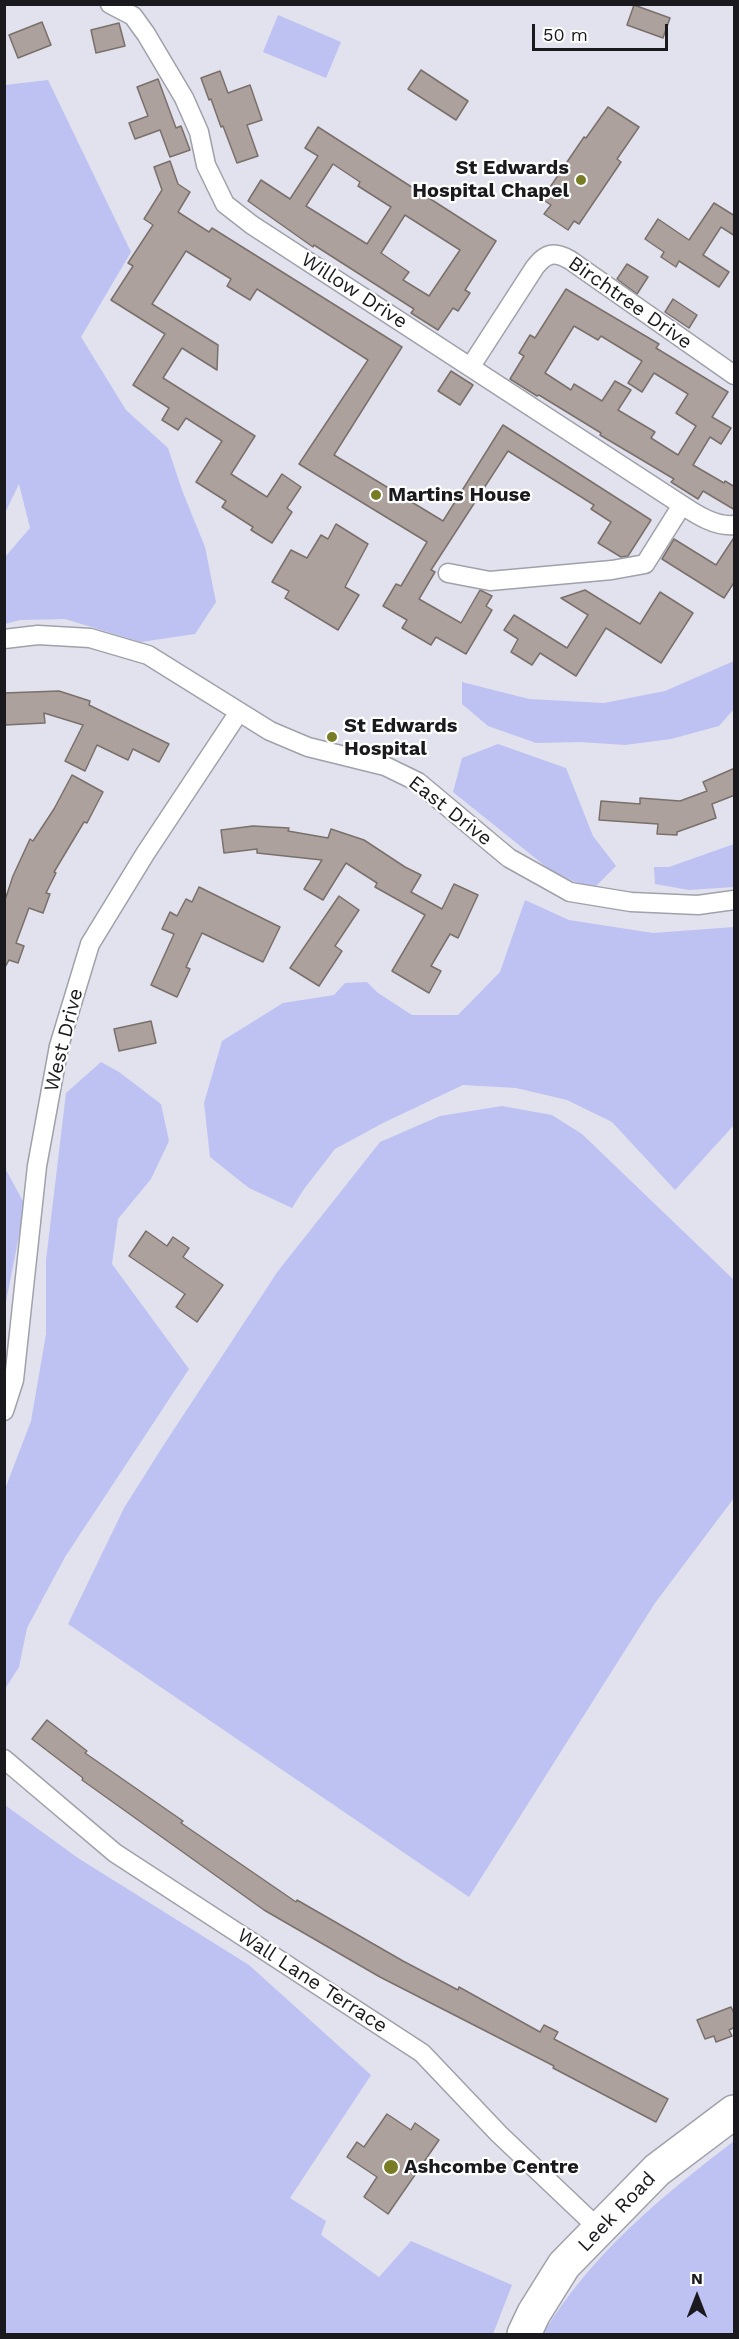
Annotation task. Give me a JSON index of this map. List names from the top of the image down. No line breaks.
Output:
{"streets":{"highway":["Leek Road"],"street":["Willow Drive","Birchtree Drive","East Drive","West Drive","Wall Lane Terrace"]},"crossings":[["Willow Drive","Birchtree Drive"],["East Drive","West Drive"],["Wall Lane Terrace","Leek Road"]],"places":["St Edwards Hospital Chapel","Martins House","St Edwards Hospital","Ashcombe Centre"],"scale_bar":"50 m","north":"top"}
